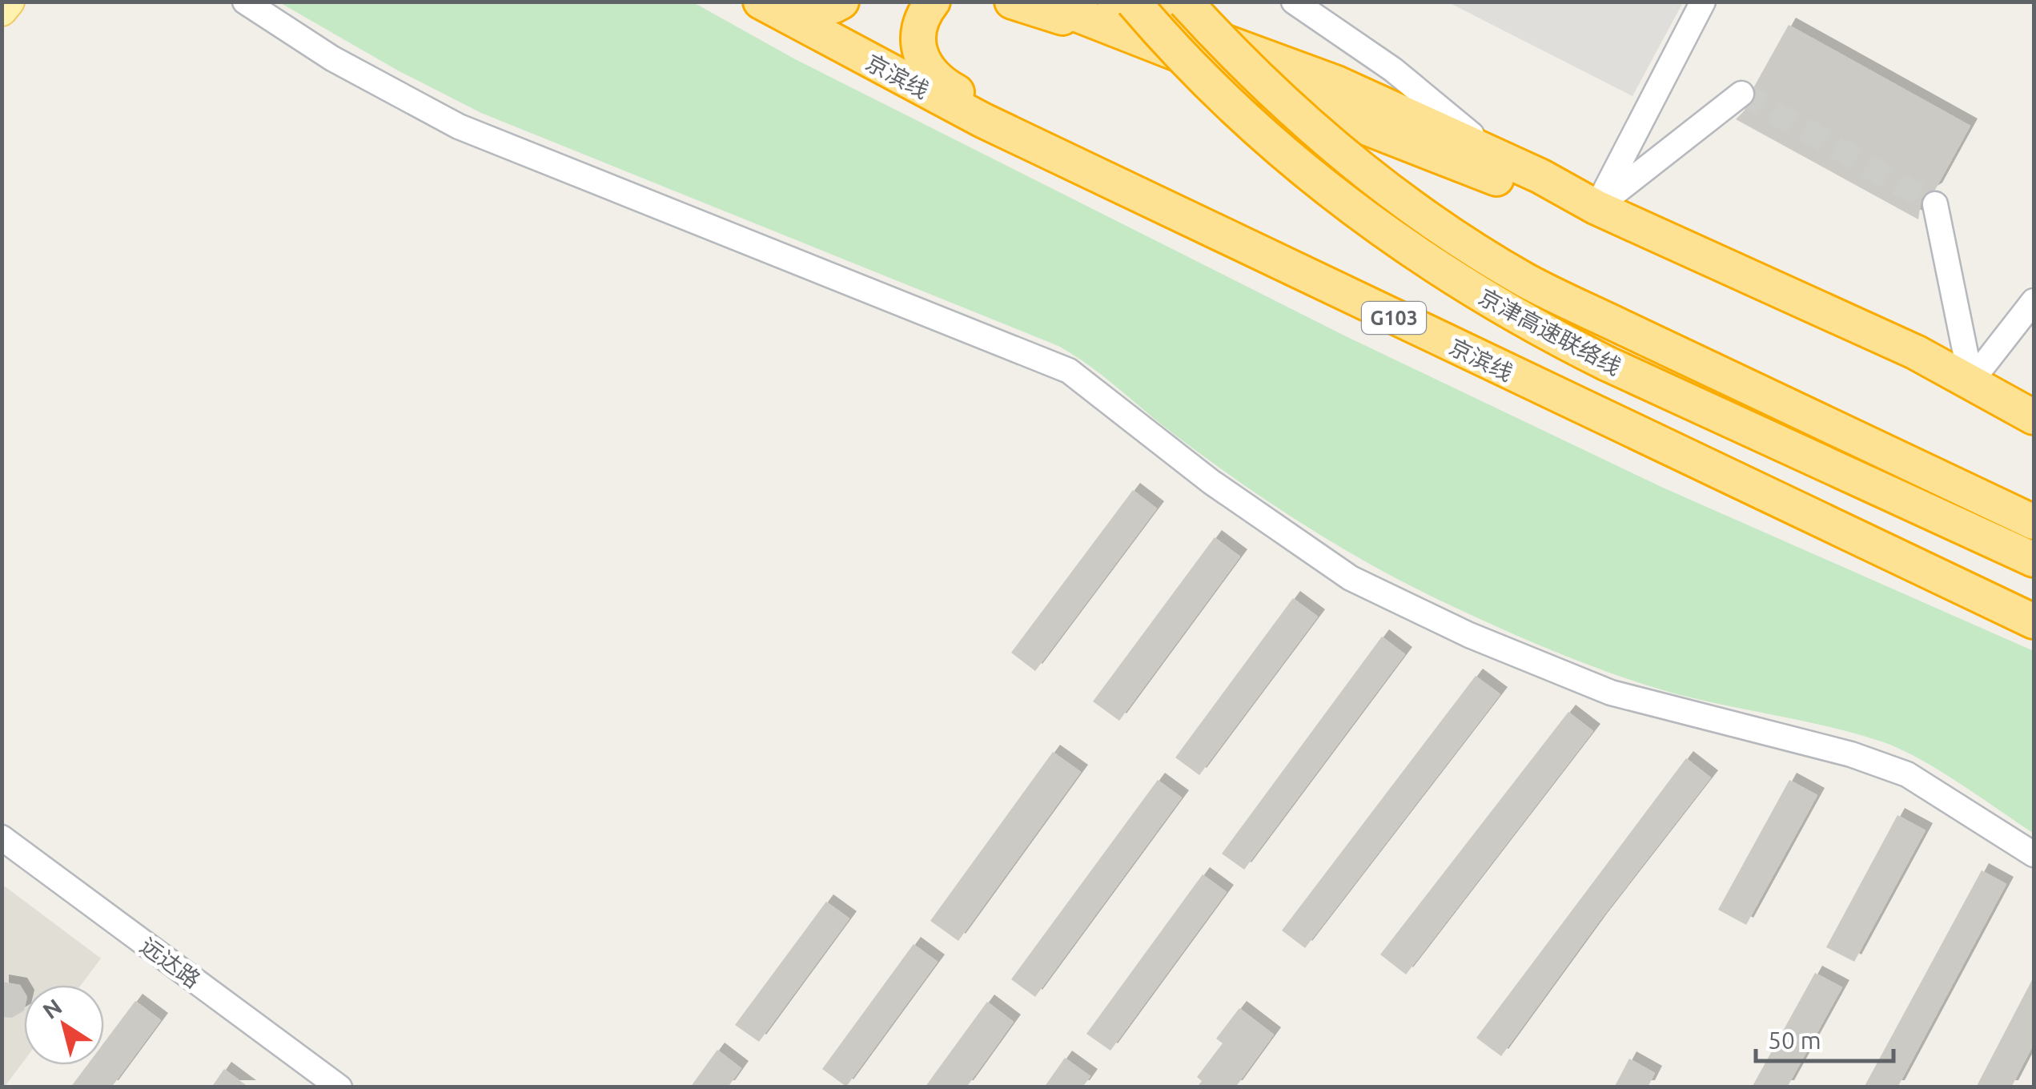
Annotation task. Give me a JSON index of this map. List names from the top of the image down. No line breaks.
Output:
{"streets":{"highway":["京滨线","G103","京津高速联络线"],"street":["远达路"]},"scale_bar":"50 m","north":"top left"}
